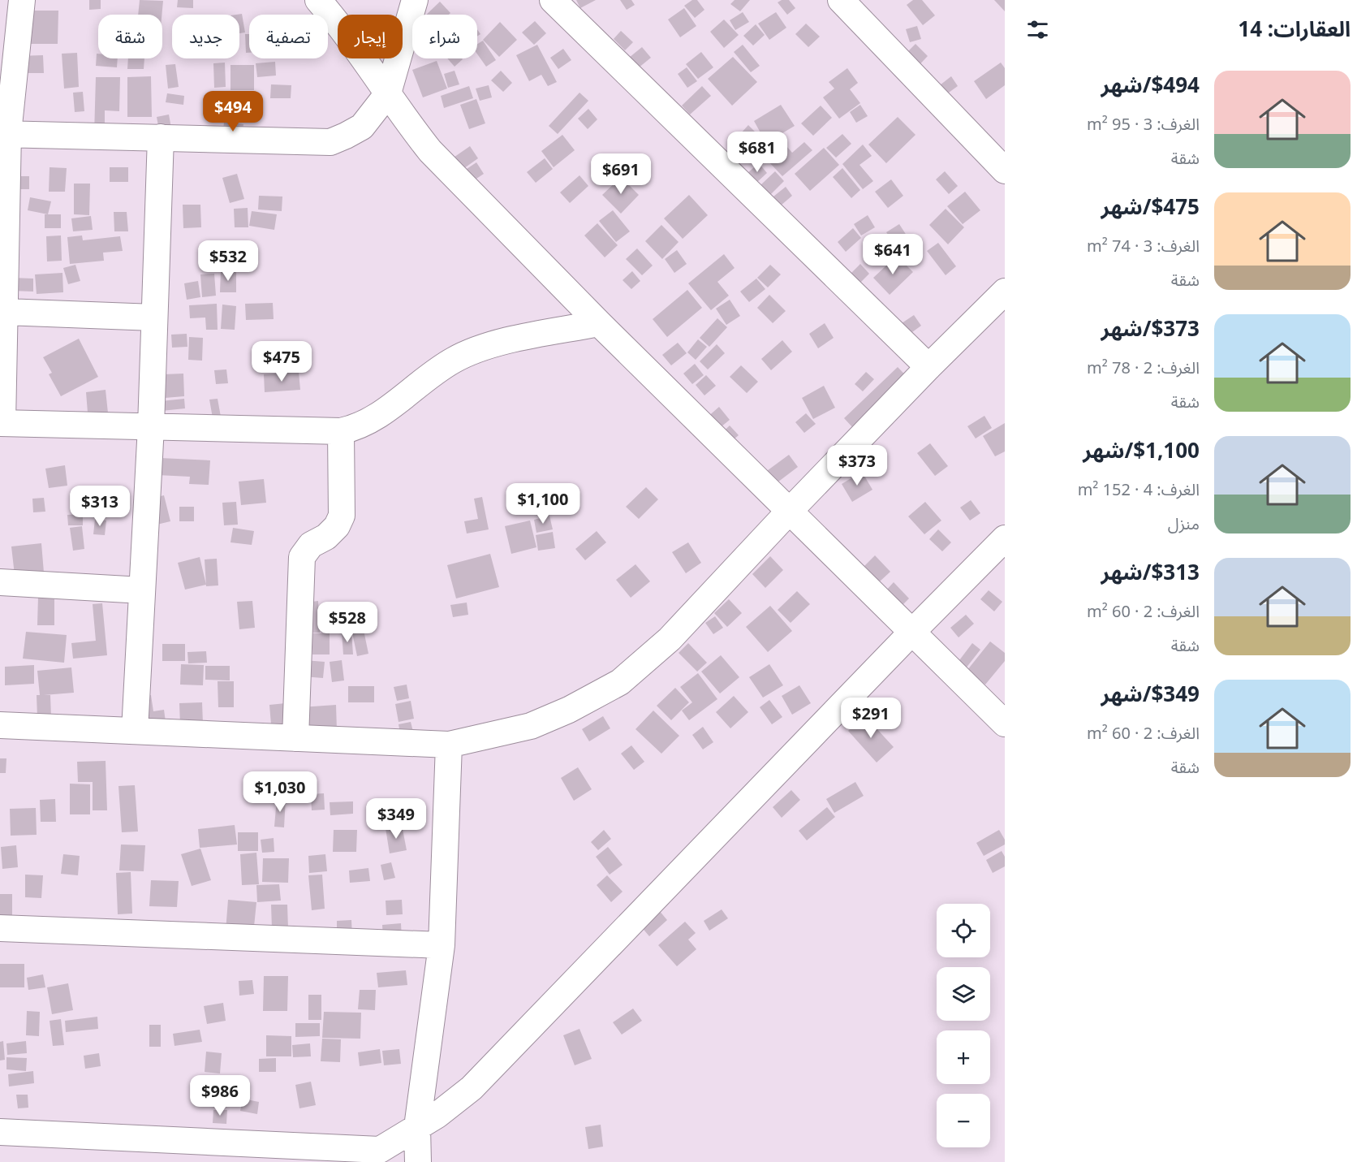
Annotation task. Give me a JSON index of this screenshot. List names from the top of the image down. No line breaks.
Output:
{"page":{"heading":"العقارات: 14","chip":["شراء","إيجار","تصفية","جديد","شقة"],"list":[{"name":"$494/شهر","note":"الغرف: 3 · 95 m² · شقة"},{"name":"$475/شهر","note":"الغرف: 3 · 74 m² · شقة"},{"name":"$373/شهر","note":"الغرف: 2 · 78 m² · شقة"},{"name":"$1,100/شهر","note":"الغرف: 4 · 152 m² · منزل"},{"name":"$313/شهر","note":"الغرف: 2 · 60 m² · شقة"},{"name":"$349/شهر","note":"الغرف: 2 · 60 m² · شقة"}],"price":["$494","$681","$691","$641","$532","$475","$373","$1,100","$313","$528","$291","$1,030","$349","$986"],"map_buttons":["+","−"]}}
